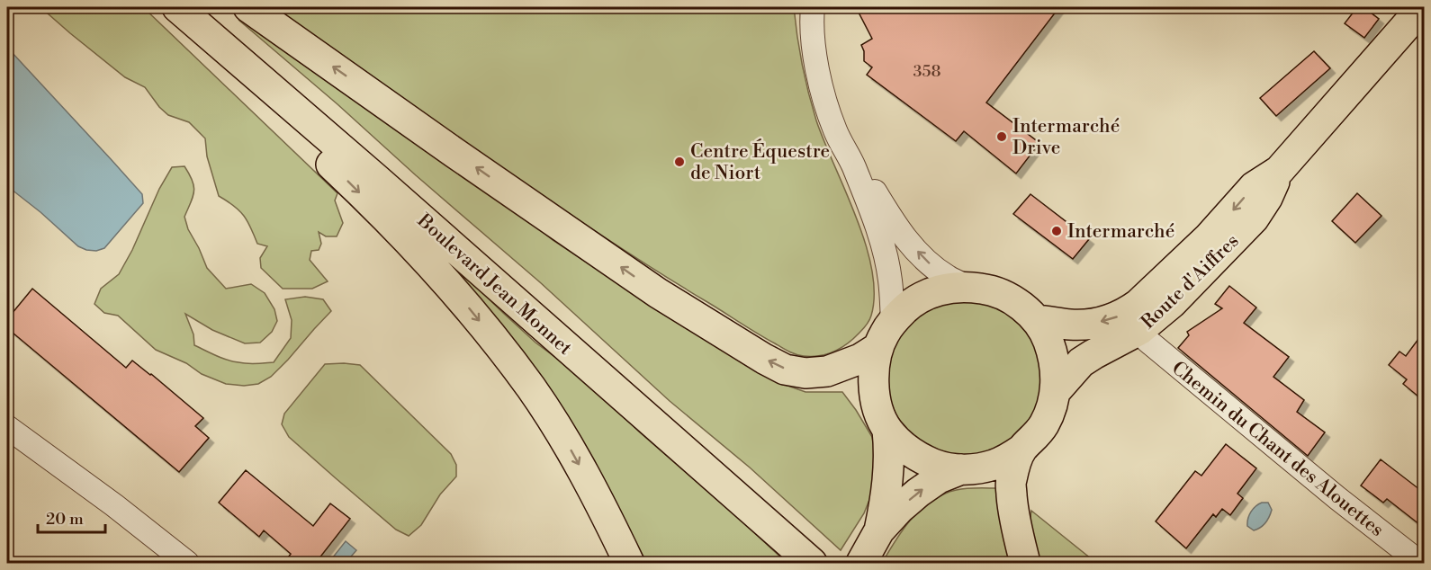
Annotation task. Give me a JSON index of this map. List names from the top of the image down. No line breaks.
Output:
{"streets":{"main road":["Route d'Aiffres","Boulevard Jean Monnet"],"street":["Chemin du Chant des Alouettes"]},"crossings":[["Route d'Aiffres","Chemin du Chant des Alouettes"]],"places":["Intermarché Drive","Centre Équestre de Niort","Intermarché"],"house_numbers":["358"],"scale_bar":"20 m"}
